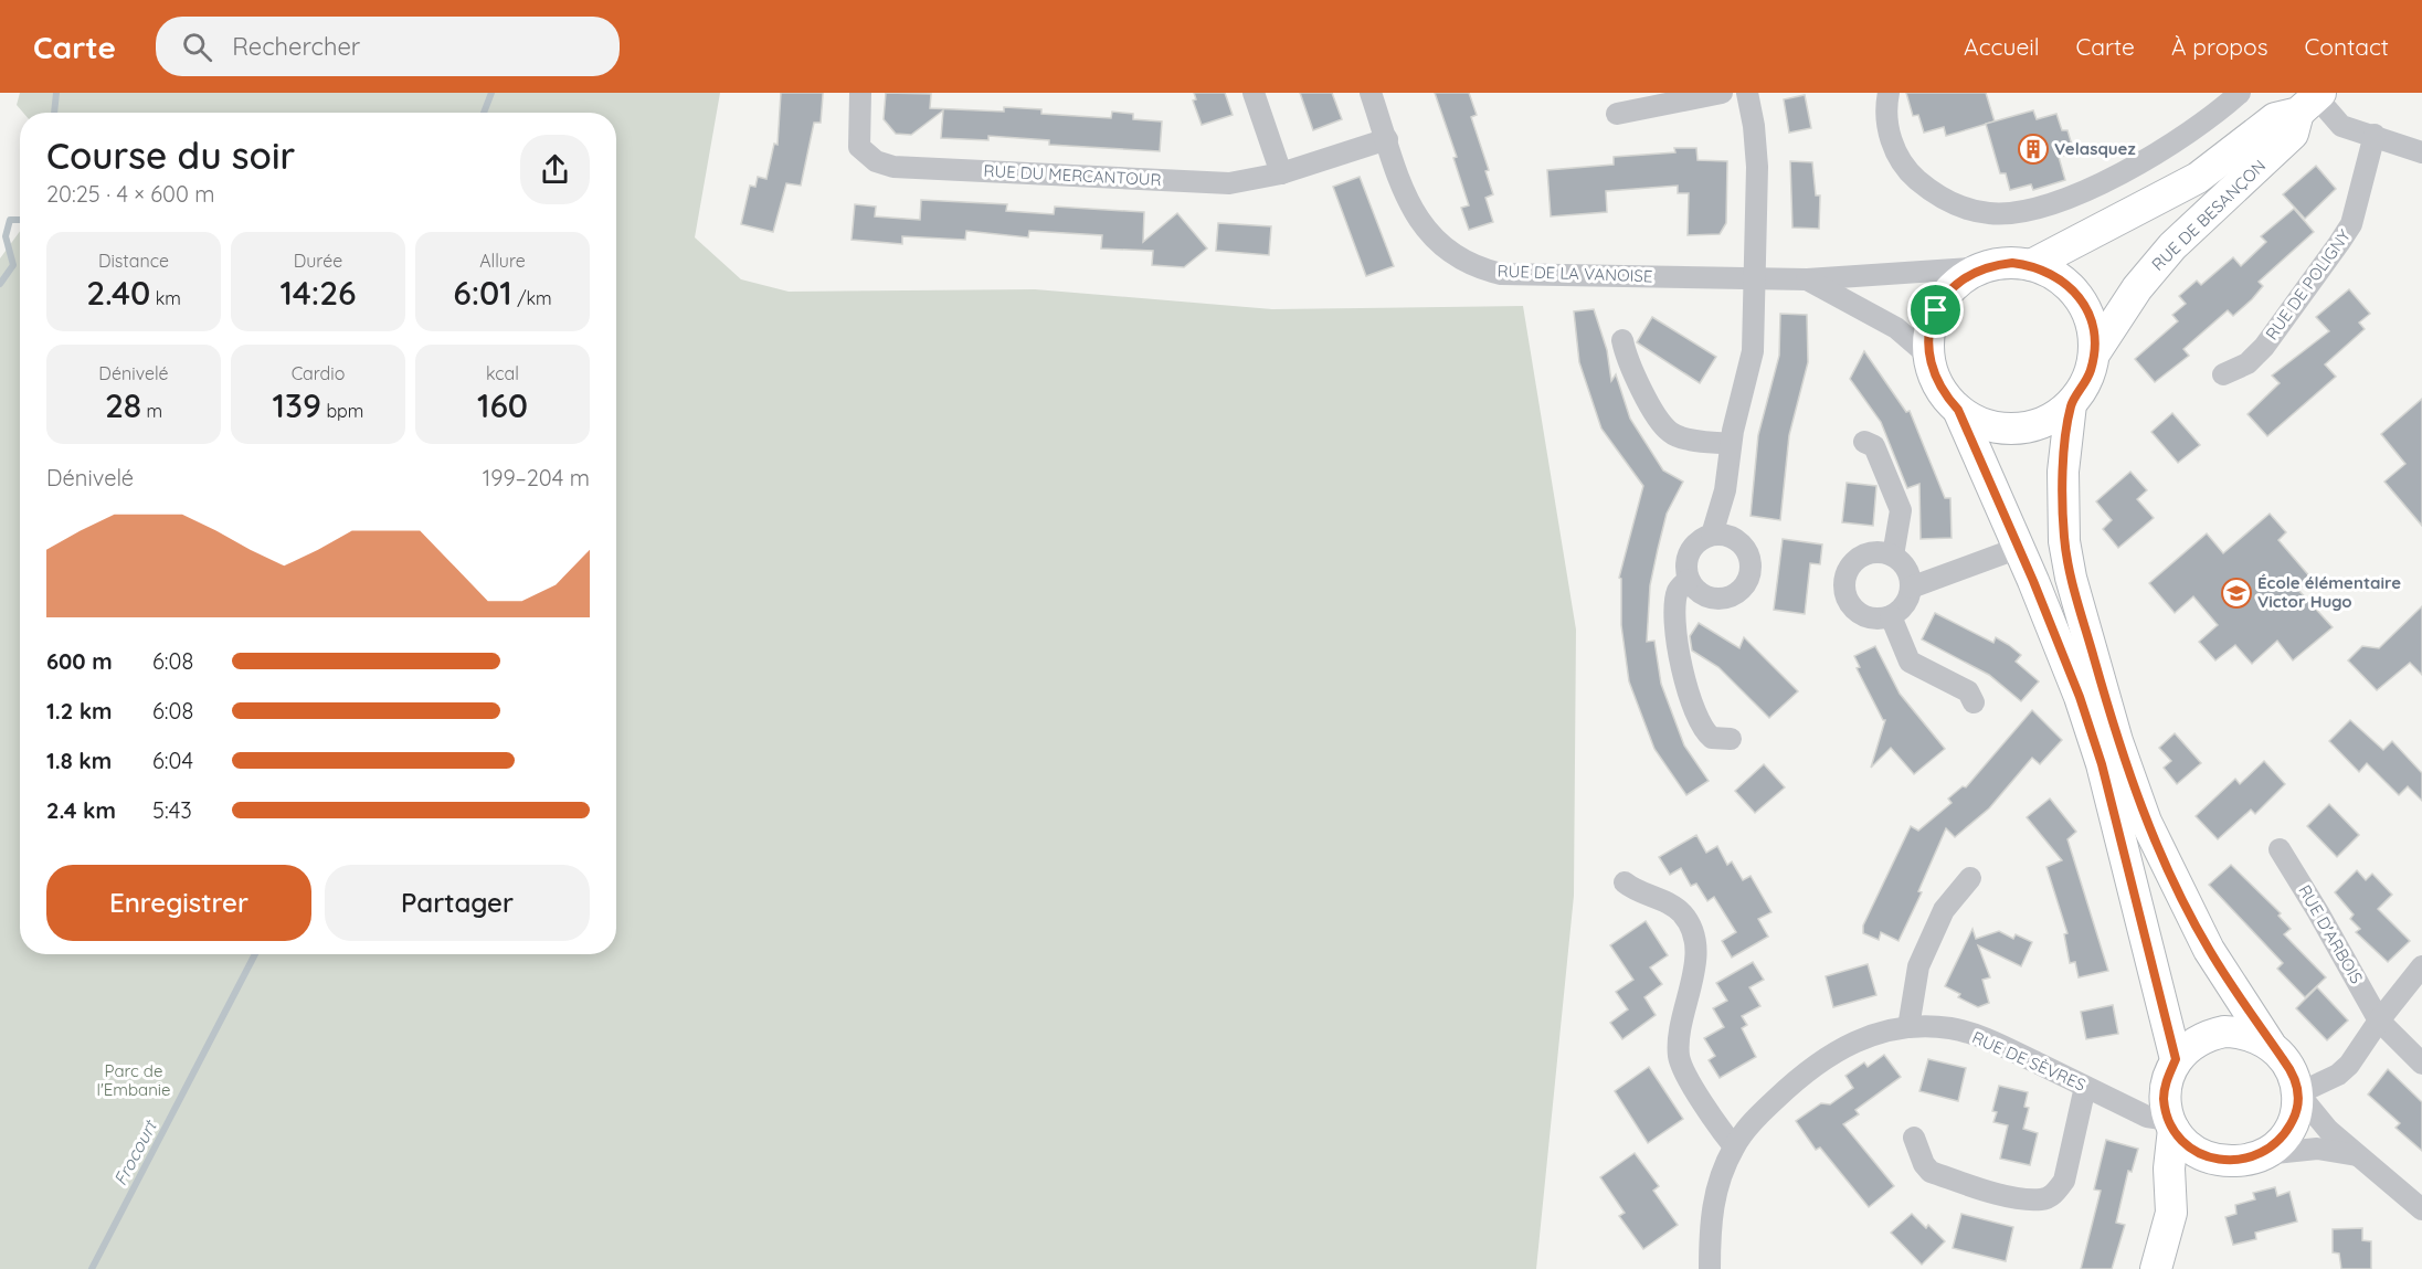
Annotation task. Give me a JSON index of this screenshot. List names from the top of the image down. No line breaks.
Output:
{"streets":{"street":["RUE DU MERCANTOUR","RUE DE BESANÇON","RUE DE LA VANOISE","RUE DE POLIGNY","RUE D'ARBOIS","RUE DE SÈVRES"]},"crossings":[["RUE DU MERCANTOUR","RUE DE LA VANOISE"],["RUE DE BESANÇON","RUE DE LA VANOISE"]],"water":["Frocourt"],"parks":["Parc de l'Embanie"],"places":{"building":["Velasquez"],"school or university":["École élémentaire Victor Hugo"]},"page":{"header":"Carte","search":"Rechercher","nav":["Accueil","Carte","À propos","Contact"],"heading":["Course du soir","20:25 · 4 × 600 m"],"stats":[["Distance","2.40 km"],["Durée","14:26"],["Allure","6:01 /km"],["Dénivelé","28 m"],["Cardio","139 bpm"],["kcal","160"]],"chart":["Dénivelé","199–204 m"],"list":[{"name":"600 m","note":"6:08"},{"name":"1.2 km","note":"6:08"},{"name":"1.8 km","note":"6:04"},{"name":"2.4 km","note":"5:43"}],"buttons":["Enregistrer","Partager"]}}
